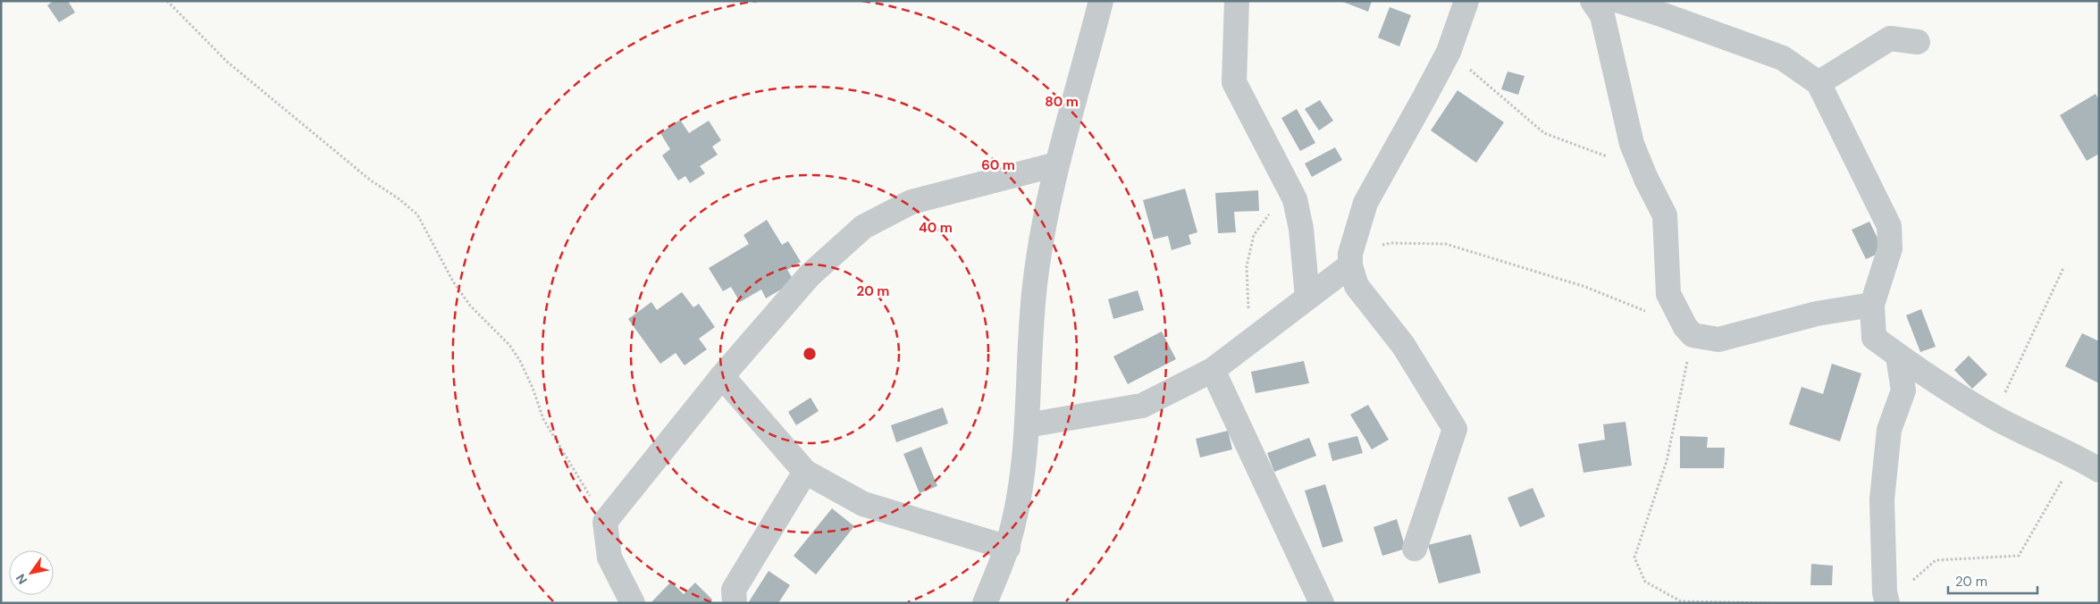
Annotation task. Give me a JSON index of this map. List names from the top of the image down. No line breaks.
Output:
{"scale_bar":"20 m","north":"bottom left","rings":["80 m","60 m","40 m","20 m"]}
